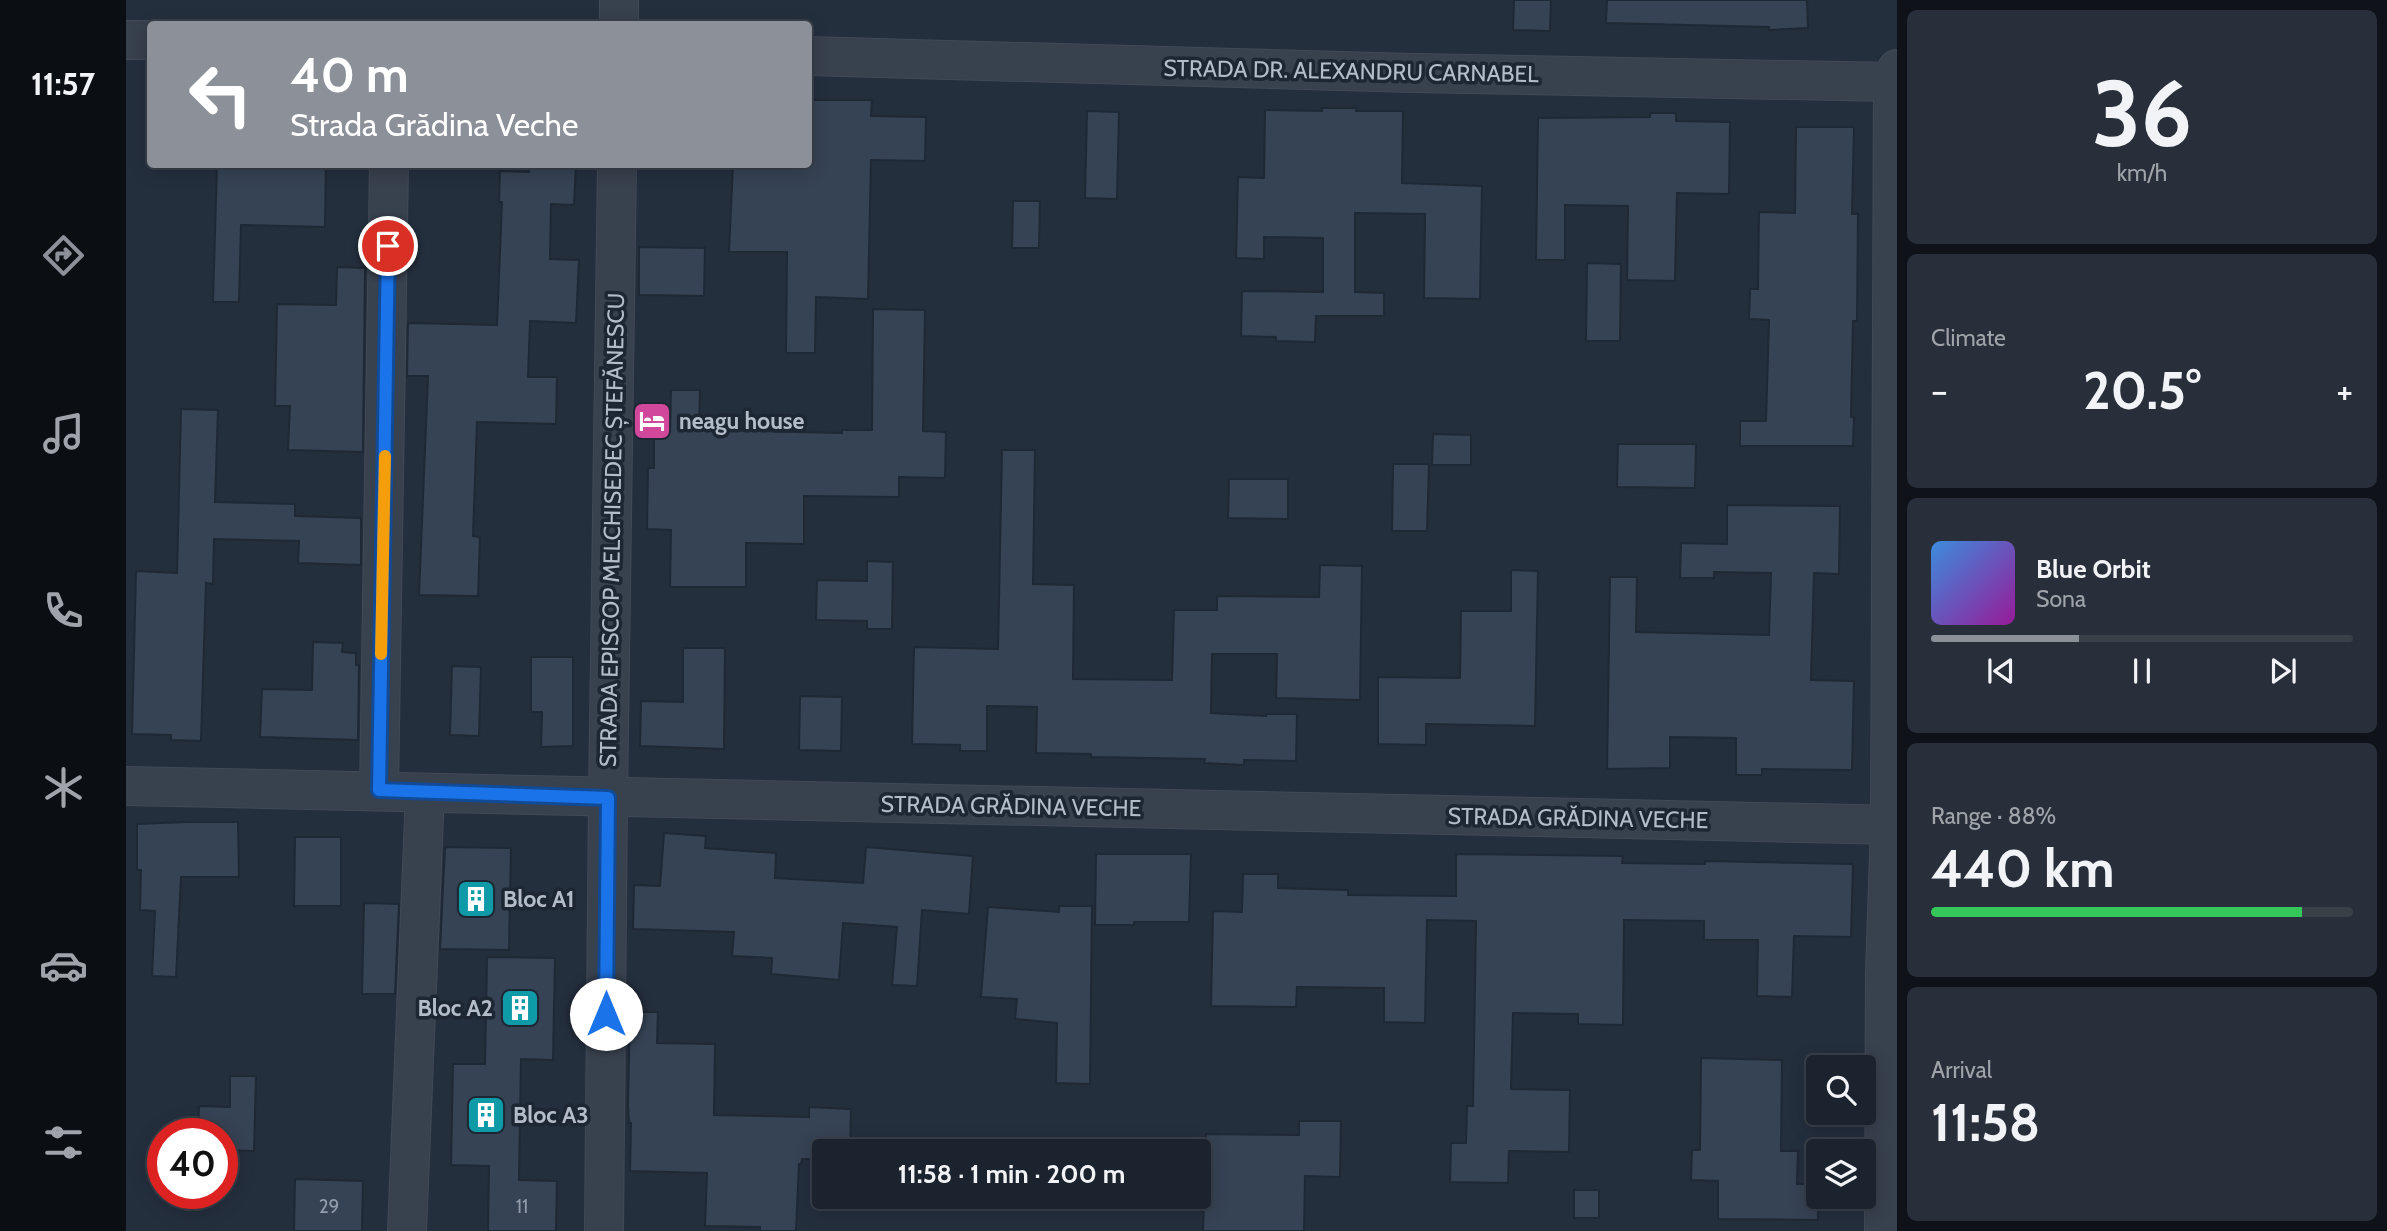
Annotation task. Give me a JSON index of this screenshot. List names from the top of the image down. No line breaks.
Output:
{"streets":{"street":["STRADA DR. ALEXANDRU CARNABEL","STRADA EPISCOP MELCHISEDEC ȘTEFĂNESCU","STRADA GRĂDINA VECHE"]},"crossings":[["STRADA EPISCOP MELCHISEDEC ȘTEFĂNESCU","STRADA GRĂDINA VECHE"]],"places":{"hotel":["neagu house"],"building":["Bloc A1","Bloc A2","Bloc A3"]},"house_numbers":["29","11"],"page":{"tabs":"11:57","tile":[["36","km/h"],"Climate",["Range · 88%","440 km"],["Arrival","11:58"]],"turn":["40 m","Strada Grădina Veche"],"heat":["−","20.5°","+"],"song":["Blue Orbit","Sona"],"limit":"40","trip":"11:58 · 1 min · 200 m"}}
